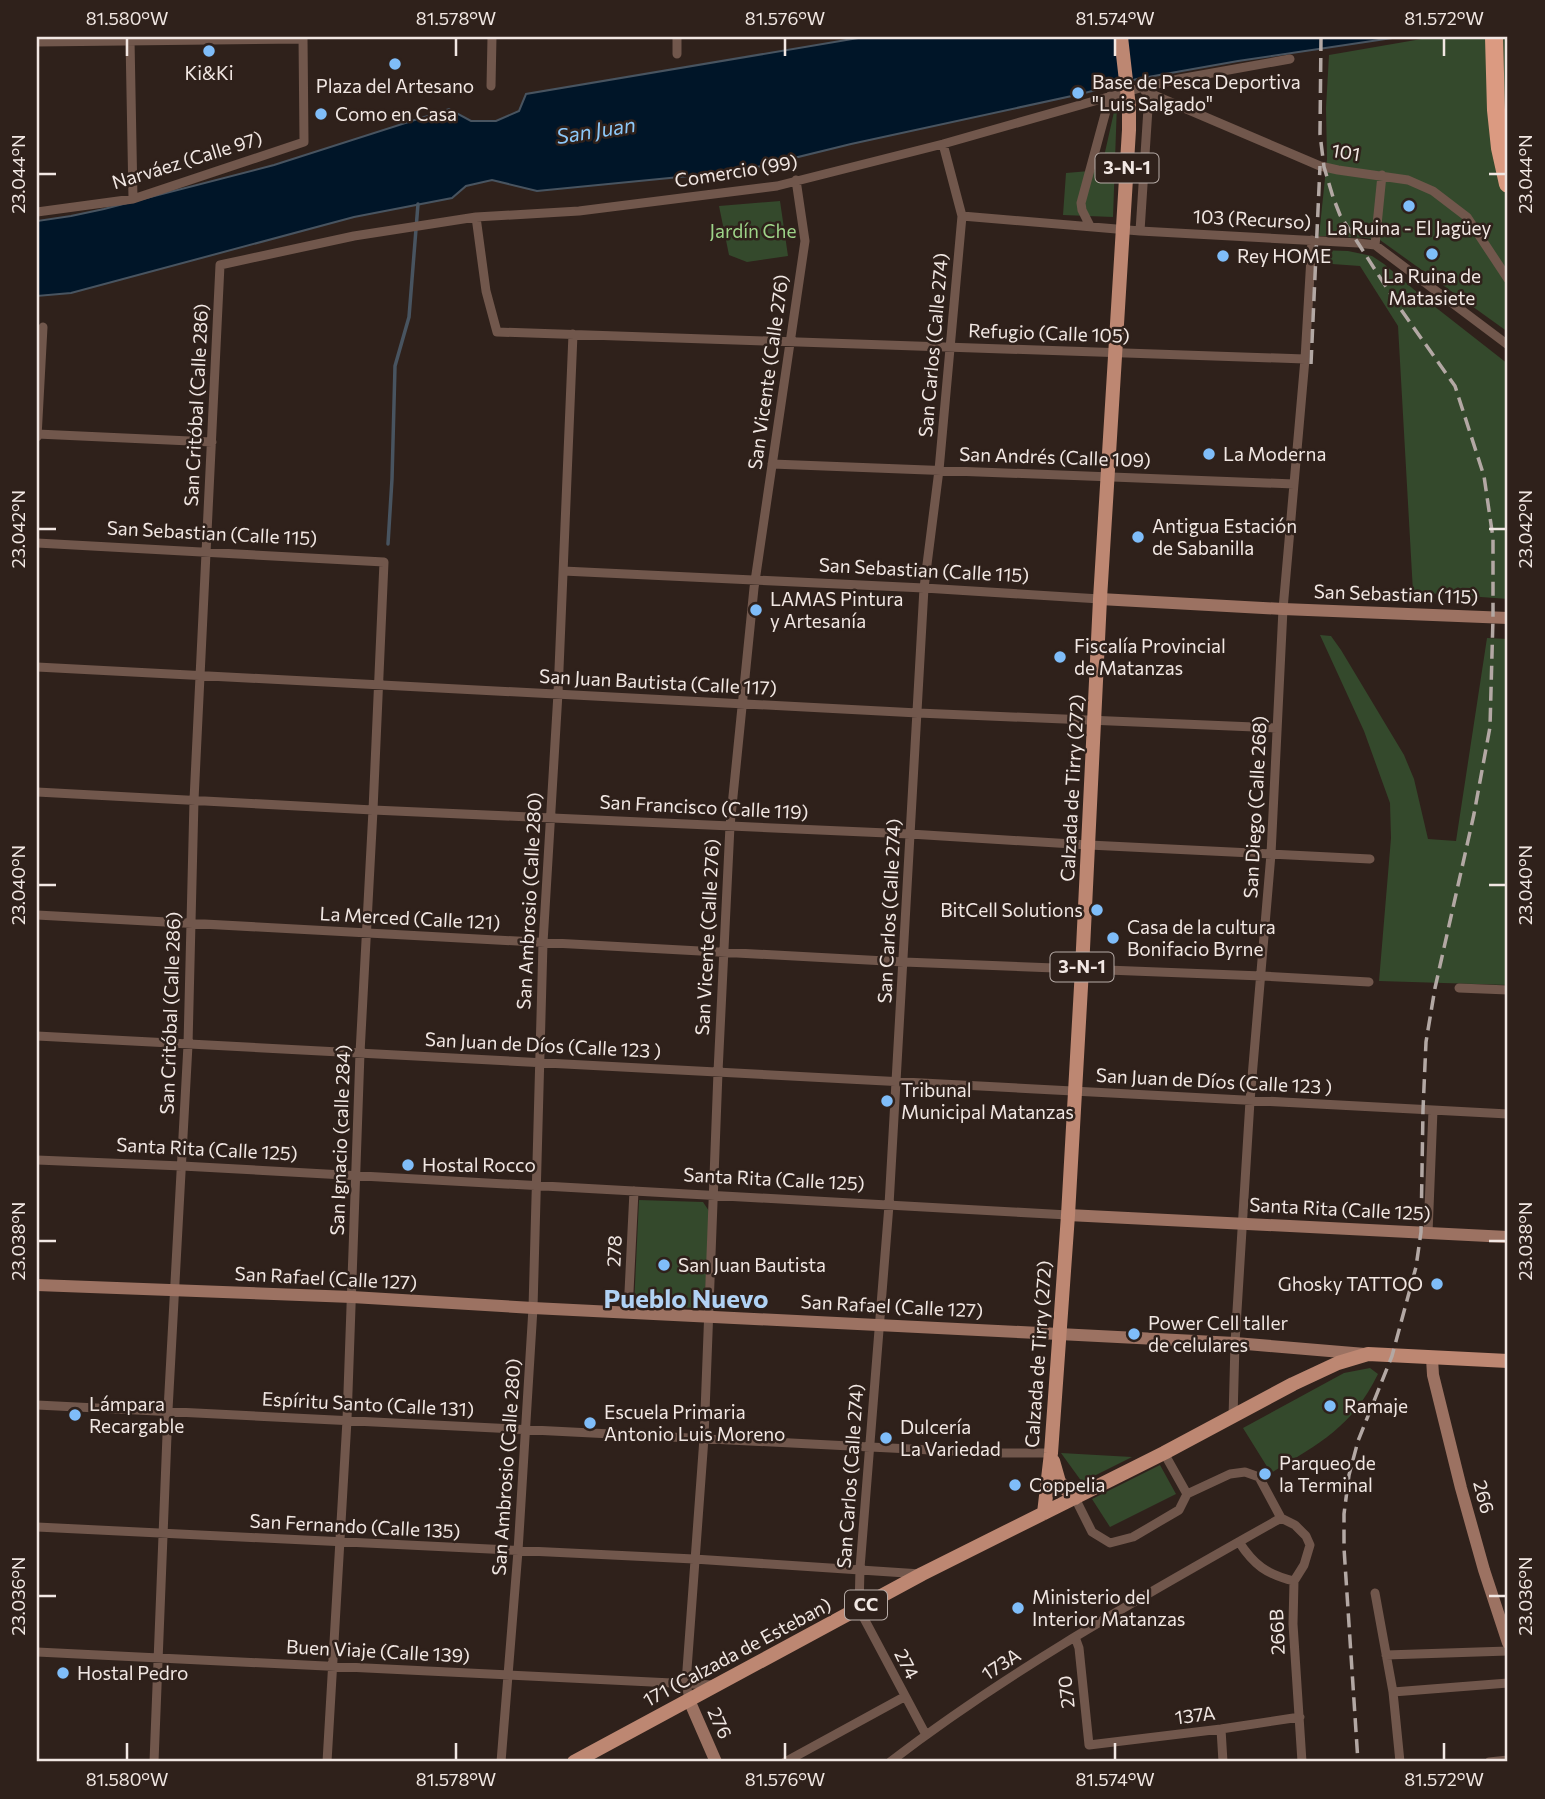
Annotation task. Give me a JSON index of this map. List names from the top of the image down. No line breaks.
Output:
{"streets":{"main road":["3-N-1","Calzada de Tirry (272)","CC","171 (Calzada de Esteban)"],"street":["101","Narváez (Calle 97)","Comercio (99)","103 (Recurso)","Refugio (Calle 105)","San Carlos (Calle 274)","San Vicente (Calle 276)","San Critóbal (Calle 286)","San Andrés (Calle 109)","San Sebastian (Calle 115)","San Sebastian (115)","San Juan Bautista (Calle 117)","San Francisco (Calle 119)","San Diego (Calle 268)","San Ambrosio (Calle 280)","La Merced (Calle 121)","San Juan de Díos (Calle 123 )","San Ignacio (calle 284)","Santa Rita (Calle 125)","278","San Rafael (Calle 127)","Espíritu Santo (Calle 131)","266","San Fernando (Calle 135)","266B","Buen Viaje (Calle 139)","274","173A","270","137A","276"]},"crossings":[["101","Comercio (99)"],["3-N-1","Calzada de Tirry (272)"],["3-N-1","Espíritu Santo (Calle 131)"],["3-N-1","171 (Calzada de Esteban)"],["Comercio (99)","Refugio (Calle 105)"],["Comercio (99)","San Vicente (Calle 276)"],["Comercio (99)","San Critóbal (Calle 286)"],["103 (Recurso)","San Carlos (Calle 274)"],["103 (Recurso)","Calzada de Tirry (272)"],["103 (Recurso)","San Diego (Calle 268)"],["Refugio (Calle 105)","San Carlos (Calle 274)"],["Refugio (Calle 105)","San Vicente (Calle 276)"],["Refugio (Calle 105)","Calzada de Tirry (272)"],["Refugio (Calle 105)","San Diego (Calle 268)"],["Refugio (Calle 105)","San Ambrosio (Calle 280)"],["San Carlos (Calle 274)","San Andrés (Calle 109)"],["San Carlos (Calle 274)","San Sebastian (Calle 115)"],["San Carlos (Calle 274)","San Juan Bautista (Calle 117)"],["San Carlos (Calle 274)","San Francisco (Calle 119)"],["San Carlos (Calle 274)","La Merced (Calle 121)"],["San Carlos (Calle 274)","San Juan de Díos (Calle 123 )"],["San Carlos (Calle 274)","Santa Rita (Calle 125)"],["San Carlos (Calle 274)","San Rafael (Calle 127)"],["San Carlos (Calle 274)","Espíritu Santo (Calle 131)"],["San Carlos (Calle 274)","San Fernando (Calle 135)"],["San Carlos (Calle 274)","171 (Calzada de Esteban)"],["San Carlos (Calle 274)","274"],["San Vicente (Calle 276)","San Andrés (Calle 109)"],["San Vicente (Calle 276)","San Sebastian (Calle 115)"],["San Vicente (Calle 276)","San Juan Bautista (Calle 117)"],["San Vicente (Calle 276)","San Francisco (Calle 119)"],["San Vicente (Calle 276)","La Merced (Calle 121)"],["San Vicente (Calle 276)","San Juan de Díos (Calle 123 )"],["San Vicente (Calle 276)","Santa Rita (Calle 125)"],["San Vicente (Calle 276)","San Rafael (Calle 127)"],["San Vicente (Calle 276)","Espíritu Santo (Calle 131)"],["San Vicente (Calle 276)","San Fernando (Calle 135)"],["San Vicente (Calle 276)","Buen Viaje (Calle 139)"],["San Vicente (Calle 276)","171 (Calzada de Esteban)"],["San Vicente (Calle 276)","276"],["San Critóbal (Calle 286)","San Sebastian (Calle 115)"],["San Critóbal (Calle 286)","San Juan Bautista (Calle 117)"],["San Critóbal (Calle 286)","San Francisco (Calle 119)"],["San Critóbal (Calle 286)","La Merced (Calle 121)"],["San Critóbal (Calle 286)","San Juan de Díos (Calle 123 )"],["San Critóbal (Calle 286)","Santa Rita (Calle 125)"],["San Critóbal (Calle 286)","San Rafael (Calle 127)"],["San Critóbal (Calle 286)","Espíritu Santo (Calle 131)"],["San Critóbal (Calle 286)","San Fernando (Calle 135)"],["San Critóbal (Calle 286)","Buen Viaje (Calle 139)"],["San Andrés (Calle 109)","Calzada de Tirry (272)"],["San Andrés (Calle 109)","San Diego (Calle 268)"],["San Sebastian (Calle 115)","San Sebastian (115)"],["San Sebastian (Calle 115)","Calzada de Tirry (272)"],["San Sebastian (Calle 115)","San Diego (Calle 268)"],["San Sebastian (Calle 115)","San Ambrosio (Calle 280)"],["San Sebastian (Calle 115)","San Ignacio (calle 284)"],["San Sebastian (115)","San Diego (Calle 268)"],["San Juan Bautista (Calle 117)","Calzada de Tirry (272)"],["San Juan Bautista (Calle 117)","San Diego (Calle 268)"],["San Juan Bautista (Calle 117)","San Ambrosio (Calle 280)"],["San Juan Bautista (Calle 117)","San Ignacio (calle 284)"],["Calzada de Tirry (272)","San Francisco (Calle 119)"],["Calzada de Tirry (272)","La Merced (Calle 121)"],["Calzada de Tirry (272)","San Juan de Díos (Calle 123 )"],["Calzada de Tirry (272)","Santa Rita (Calle 125)"],["Calzada de Tirry (272)","San Rafael (Calle 127)"],["Calzada de Tirry (272)","Espíritu Santo (Calle 131)"],["San Francisco (Calle 119)","San Diego (Calle 268)"],["San Francisco (Calle 119)","San Ambrosio (Calle 280)"],["San Francisco (Calle 119)","San Ignacio (calle 284)"],["San Diego (Calle 268)","La Merced (Calle 121)"],["San Diego (Calle 268)","San Juan de Díos (Calle 123 )"],["San Diego (Calle 268)","Santa Rita (Calle 125)"],["San Diego (Calle 268)","San Rafael (Calle 127)"],["San Diego (Calle 268)","171 (Calzada de Esteban)"],["San Ambrosio (Calle 280)","La Merced (Calle 121)"],["San Ambrosio (Calle 280)","San Juan de Díos (Calle 123 )"],["San Ambrosio (Calle 280)","Santa Rita (Calle 125)"],["San Ambrosio (Calle 280)","San Rafael (Calle 127)"],["San Ambrosio (Calle 280)","Espíritu Santo (Calle 131)"],["San Ambrosio (Calle 280)","San Fernando (Calle 135)"],["San Ambrosio (Calle 280)","Buen Viaje (Calle 139)"],["La Merced (Calle 121)","San Ignacio (calle 284)"],["San Juan de Díos (Calle 123 )","San Ignacio (calle 284)"],["San Ignacio (calle 284)","Santa Rita (Calle 125)"],["San Ignacio (calle 284)","San Rafael (Calle 127)"],["San Ignacio (calle 284)","Espíritu Santo (Calle 131)"],["San Ignacio (calle 284)","San Fernando (Calle 135)"],["San Ignacio (calle 284)","Buen Viaje (Calle 139)"],["Santa Rita (Calle 125)","278"],["278","San Rafael (Calle 127)"],["San Rafael (Calle 127)","171 (Calzada de Esteban)"],["San Fernando (Calle 135)","171 (Calzada de Esteban)"],["266B","173A"],["266B","137A"],["Buen Viaje (Calle 139)","171 (Calzada de Esteban)"],["171 (Calzada de Esteban)","274"],["171 (Calzada de Esteban)","276"],["274","173A"],["173A","270"],["270","137A"]],"districts":["Pueblo Nuevo"],"water":["San Juan"],"parks":["Jardín Che"],"places":["Ki&Ki","Plaza del Artesano","Base de Pesca Deportiva \"Luis Salgado\"","Como en Casa","La Ruina - El Jagüey","La Ruina de Matasiete","Rey HOME","La Moderna","Antigua Estación de Sabanilla","LAMAS Pintura y Artesanía","Fiscalía Provincial de Matanzas","BitCell Solutions","Casa de la cultura Bonifacio Byrne","Tribunal Municipal Matanzas","Hostal Rocco","San Juan Bautista","Ghosky TATTOO","Power Cell taller de celulares","Ramaje","Lámpara Recargable","Escuela Primaria Antonio Luis Moreno","Dulcería La Variedad","Parqueo de la Terminal","Coppelia","Ministerio del Interior Matanzas","Hostal Pedro"],"coordinates":["81.580°W","81.578°W","81.576°W","81.574°W","81.572°W","23.044°N","23.042°N","23.040°N","23.038°N","23.036°N"]}
